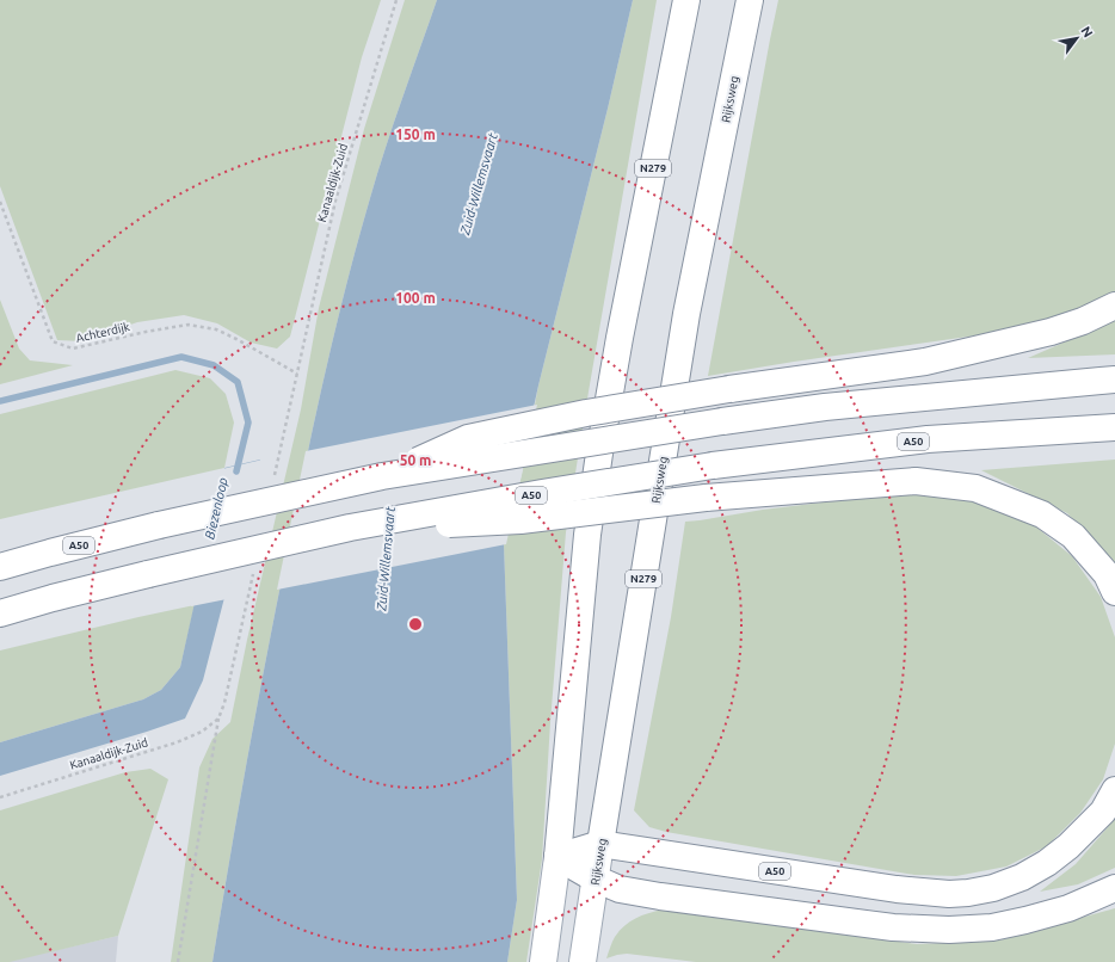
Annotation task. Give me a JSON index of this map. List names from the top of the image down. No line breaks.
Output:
{"streets":{"main road":["Rijksweg","N279","A50"],"path":["Kanaaldijk-Zuid","Achterdijk"]},"crossings":[["Rijksweg","A50"],["N279","A50"],["Kanaaldijk-Zuid","Achterdijk"]],"water":["Zuid-Willemsvaart","Biezenloop"],"north":"top right","rings":["150 m","100 m","50 m"]}
